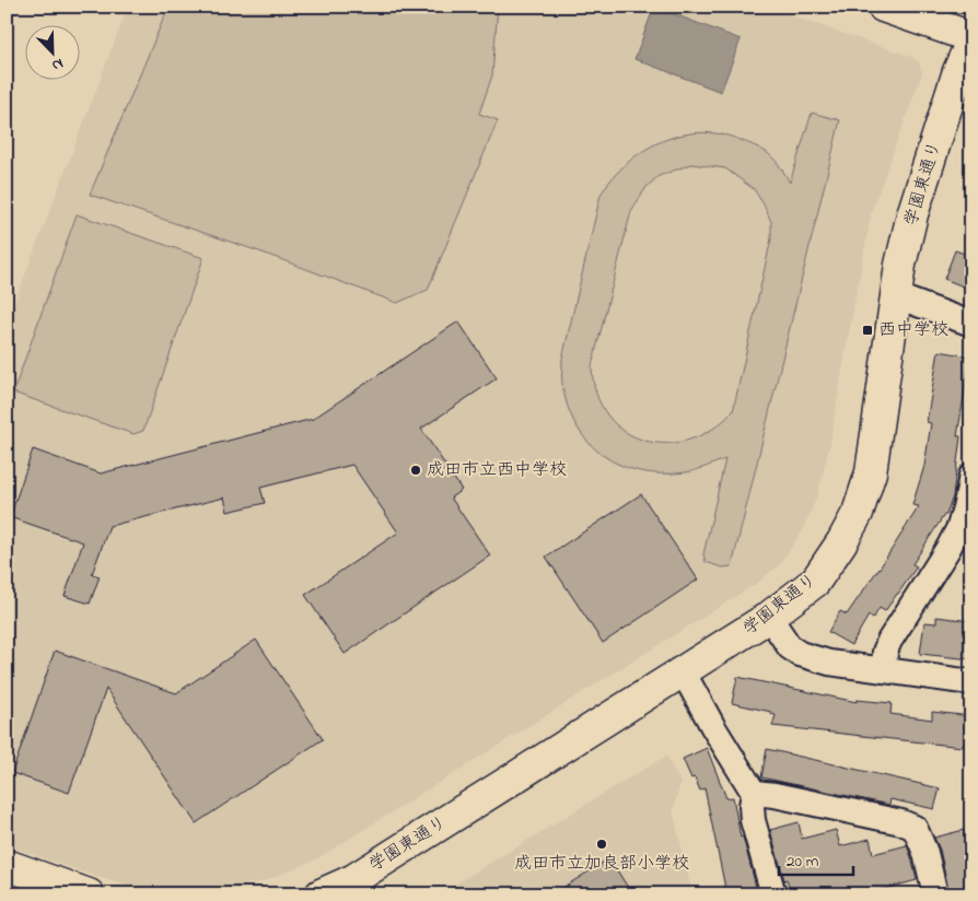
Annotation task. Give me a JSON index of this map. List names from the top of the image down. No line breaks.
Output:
{"streets":{"street":["学園東通り"]},"places":{"transit":["西中学校"],"other":["成田市立西中学校","成田市立加良部小学校"]},"scale_bar":"20 m","north":"bottom right"}
